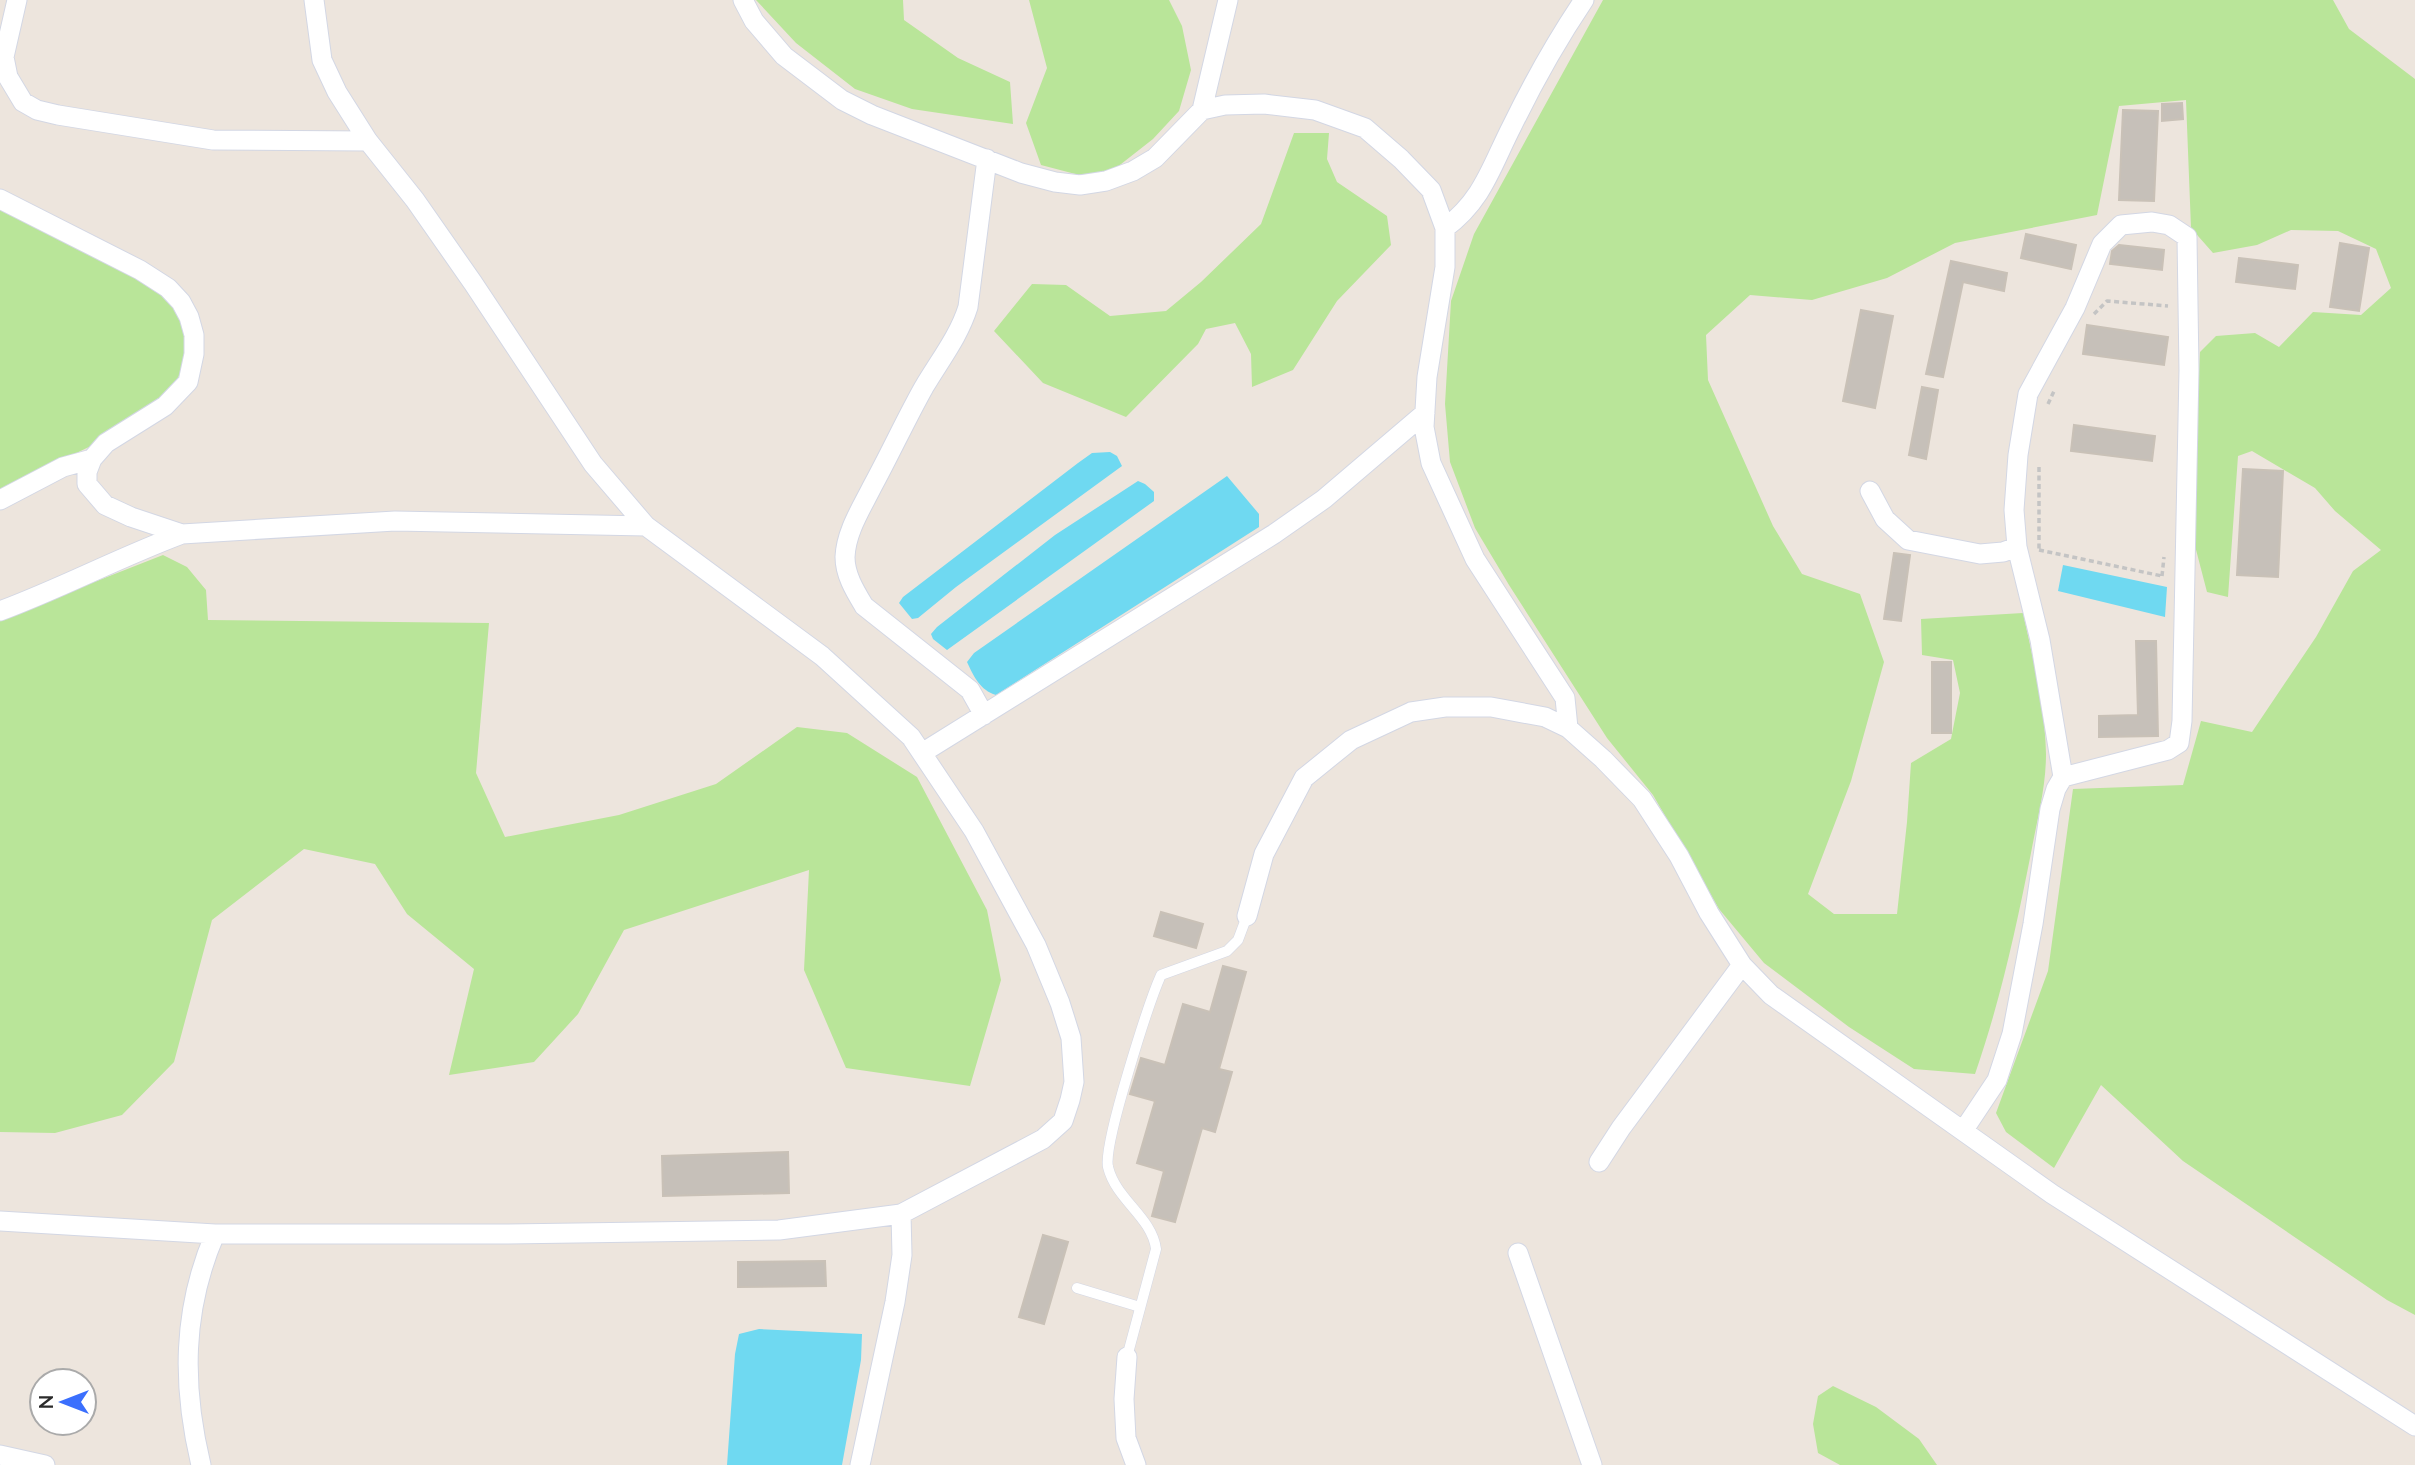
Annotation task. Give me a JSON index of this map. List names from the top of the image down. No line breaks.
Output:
{"north":"left"}
